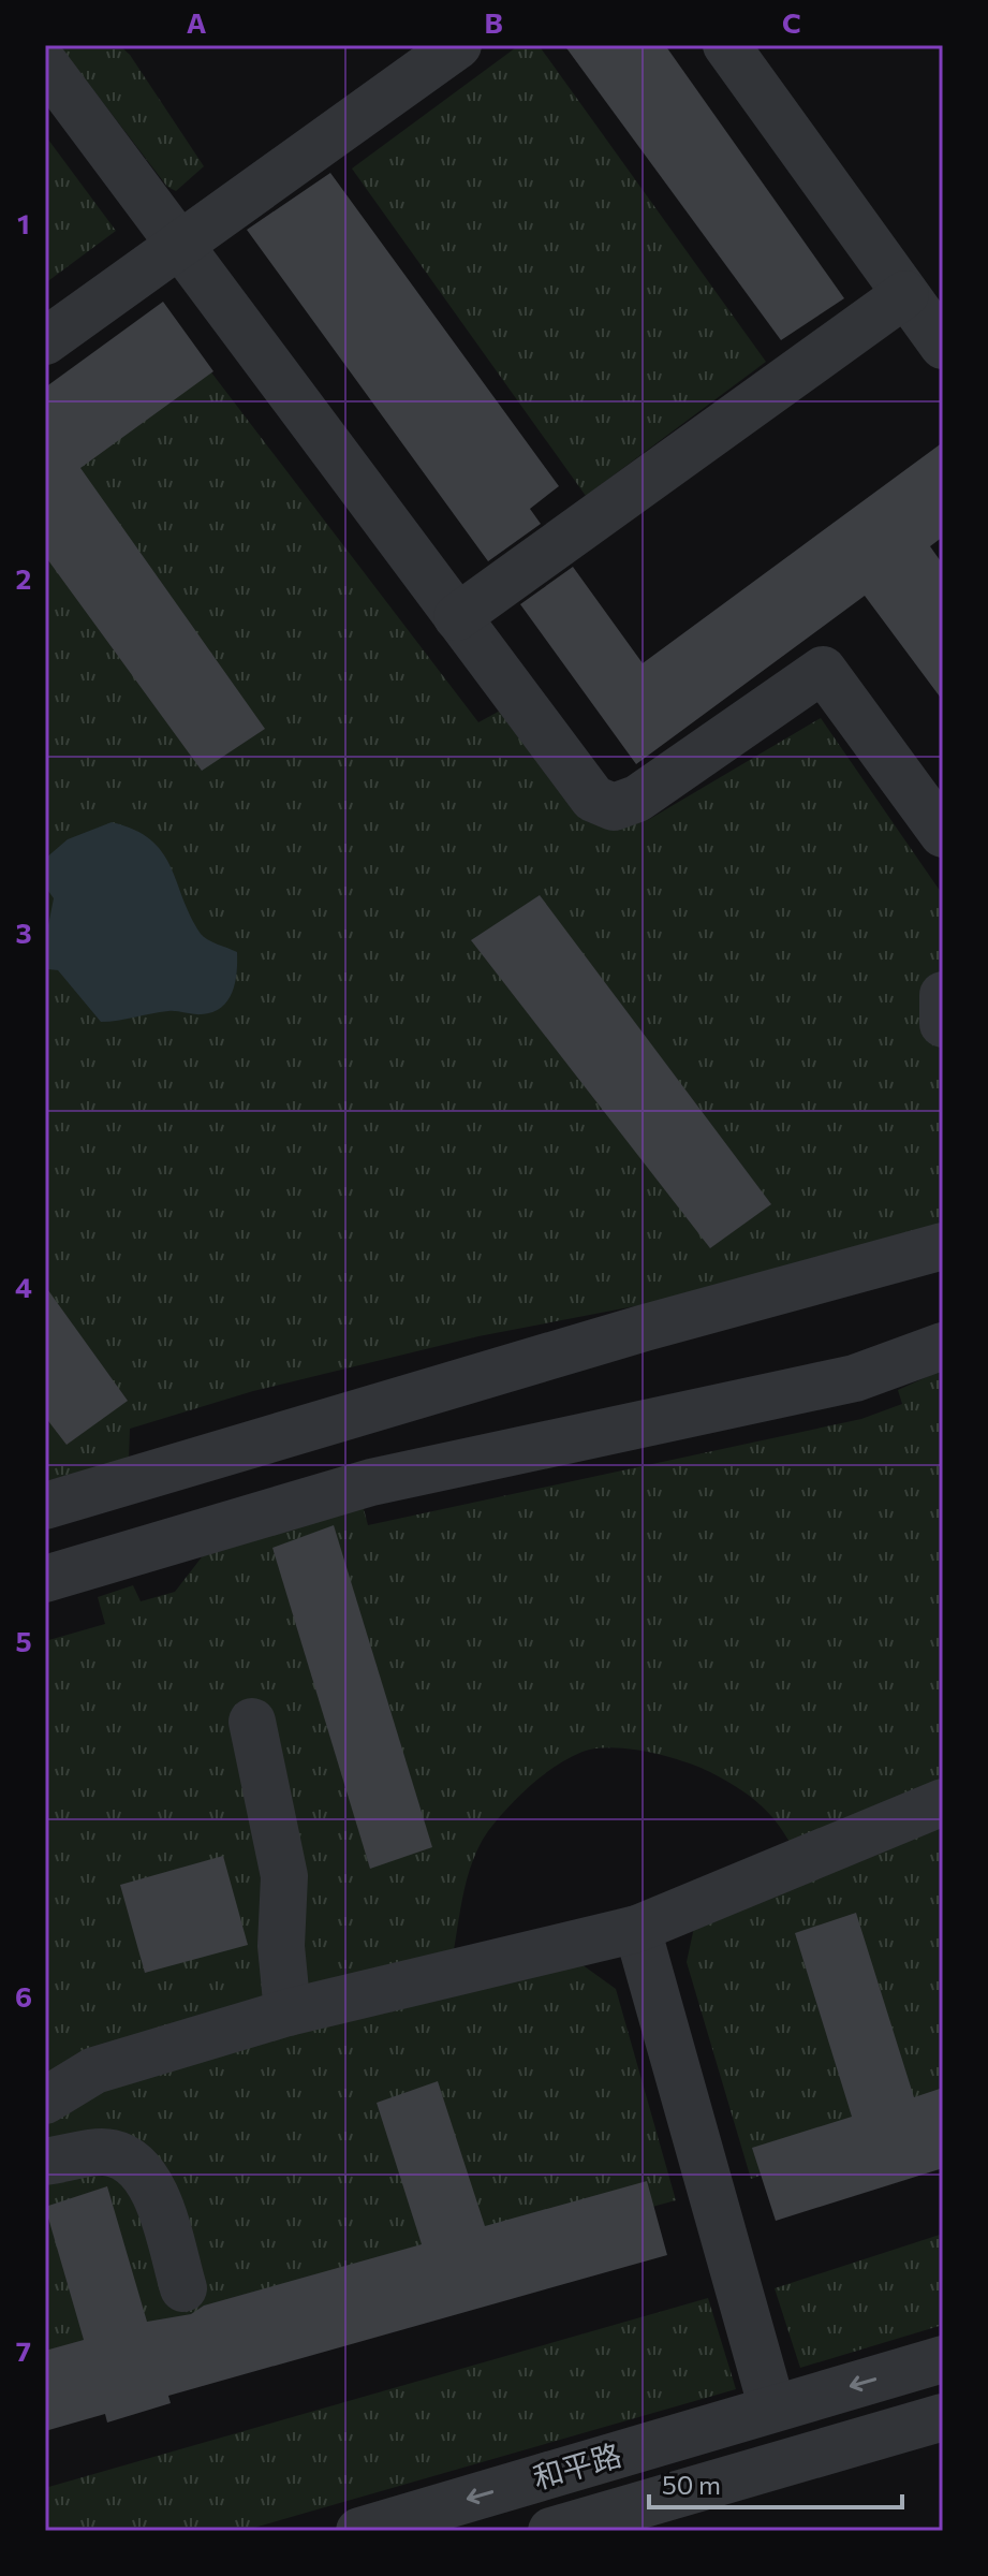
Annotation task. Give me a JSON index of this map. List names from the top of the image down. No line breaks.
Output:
{"streets":{"street":["和平路"]},"scale_bar":"50 m","grid":{"columns":["A","B","C"],"rows":["1","2","3","4","5","6","7"]}}
